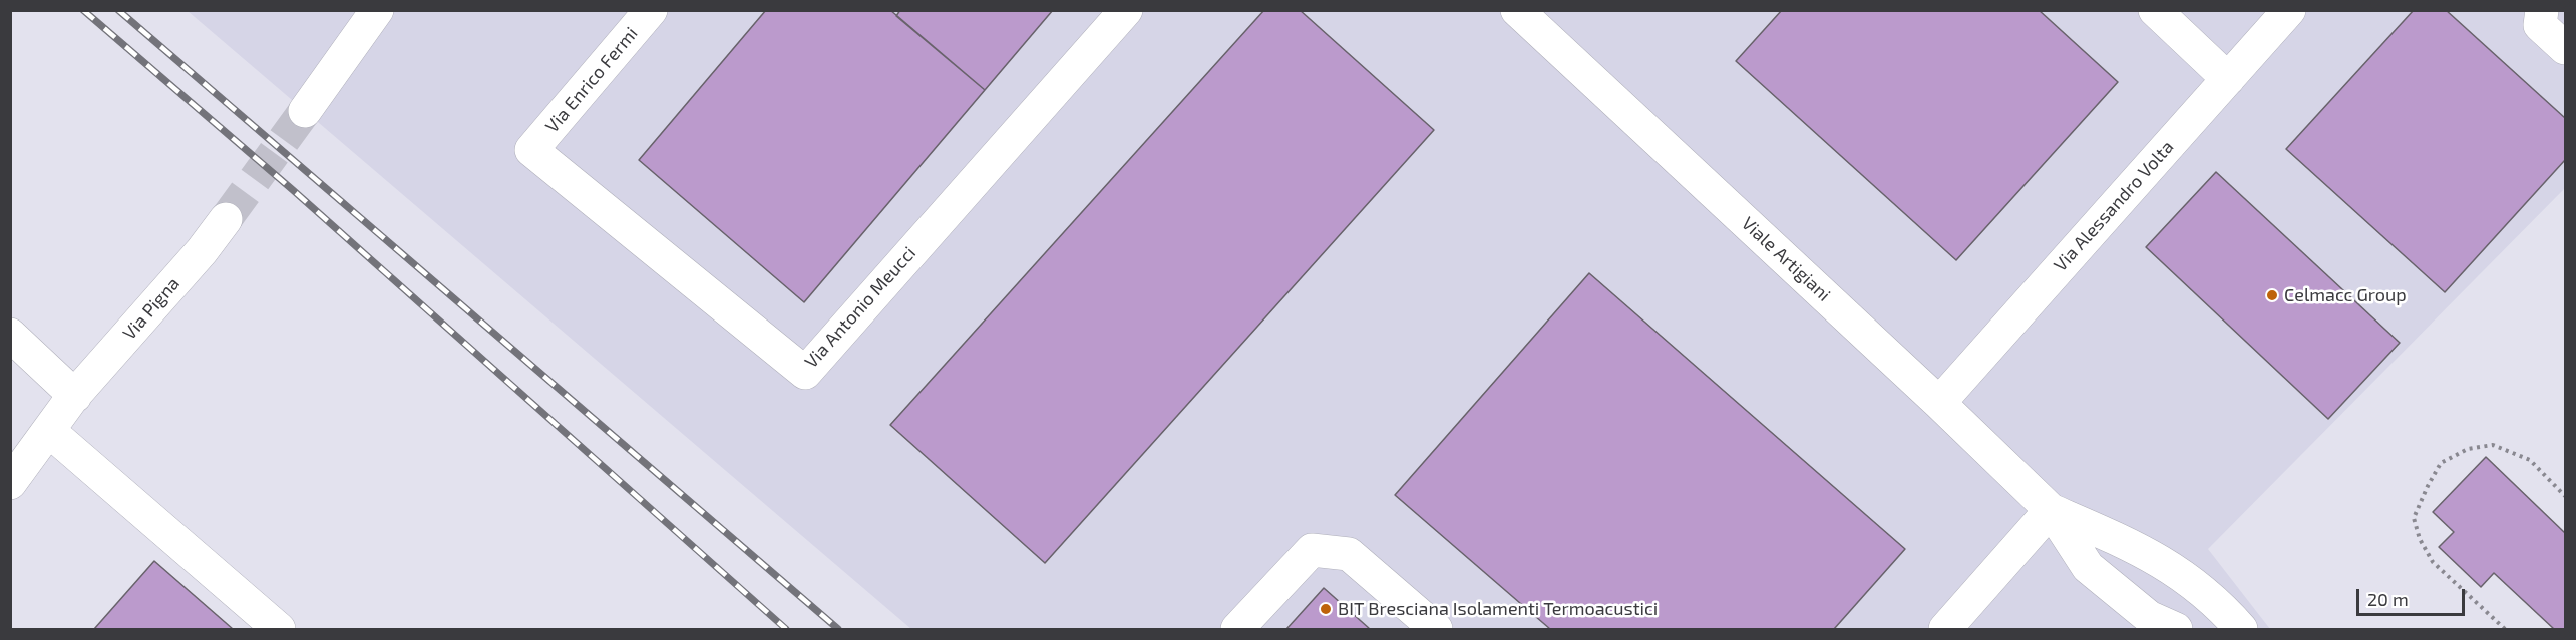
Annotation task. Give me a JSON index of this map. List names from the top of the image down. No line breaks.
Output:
{"streets":{"street":["Via Enrico Fermi","Via Alessandro Volta","Viale Artigiani","Via Antonio Meucci","Via Pigna"]},"crossings":[["Via Enrico Fermi","Via Antonio Meucci"],["Via Alessandro Volta","Viale Artigiani"]],"places":["Celmacc Group","BIT Bresciana Isolamenti Termoacustici"],"scale_bar":"20 m"}
